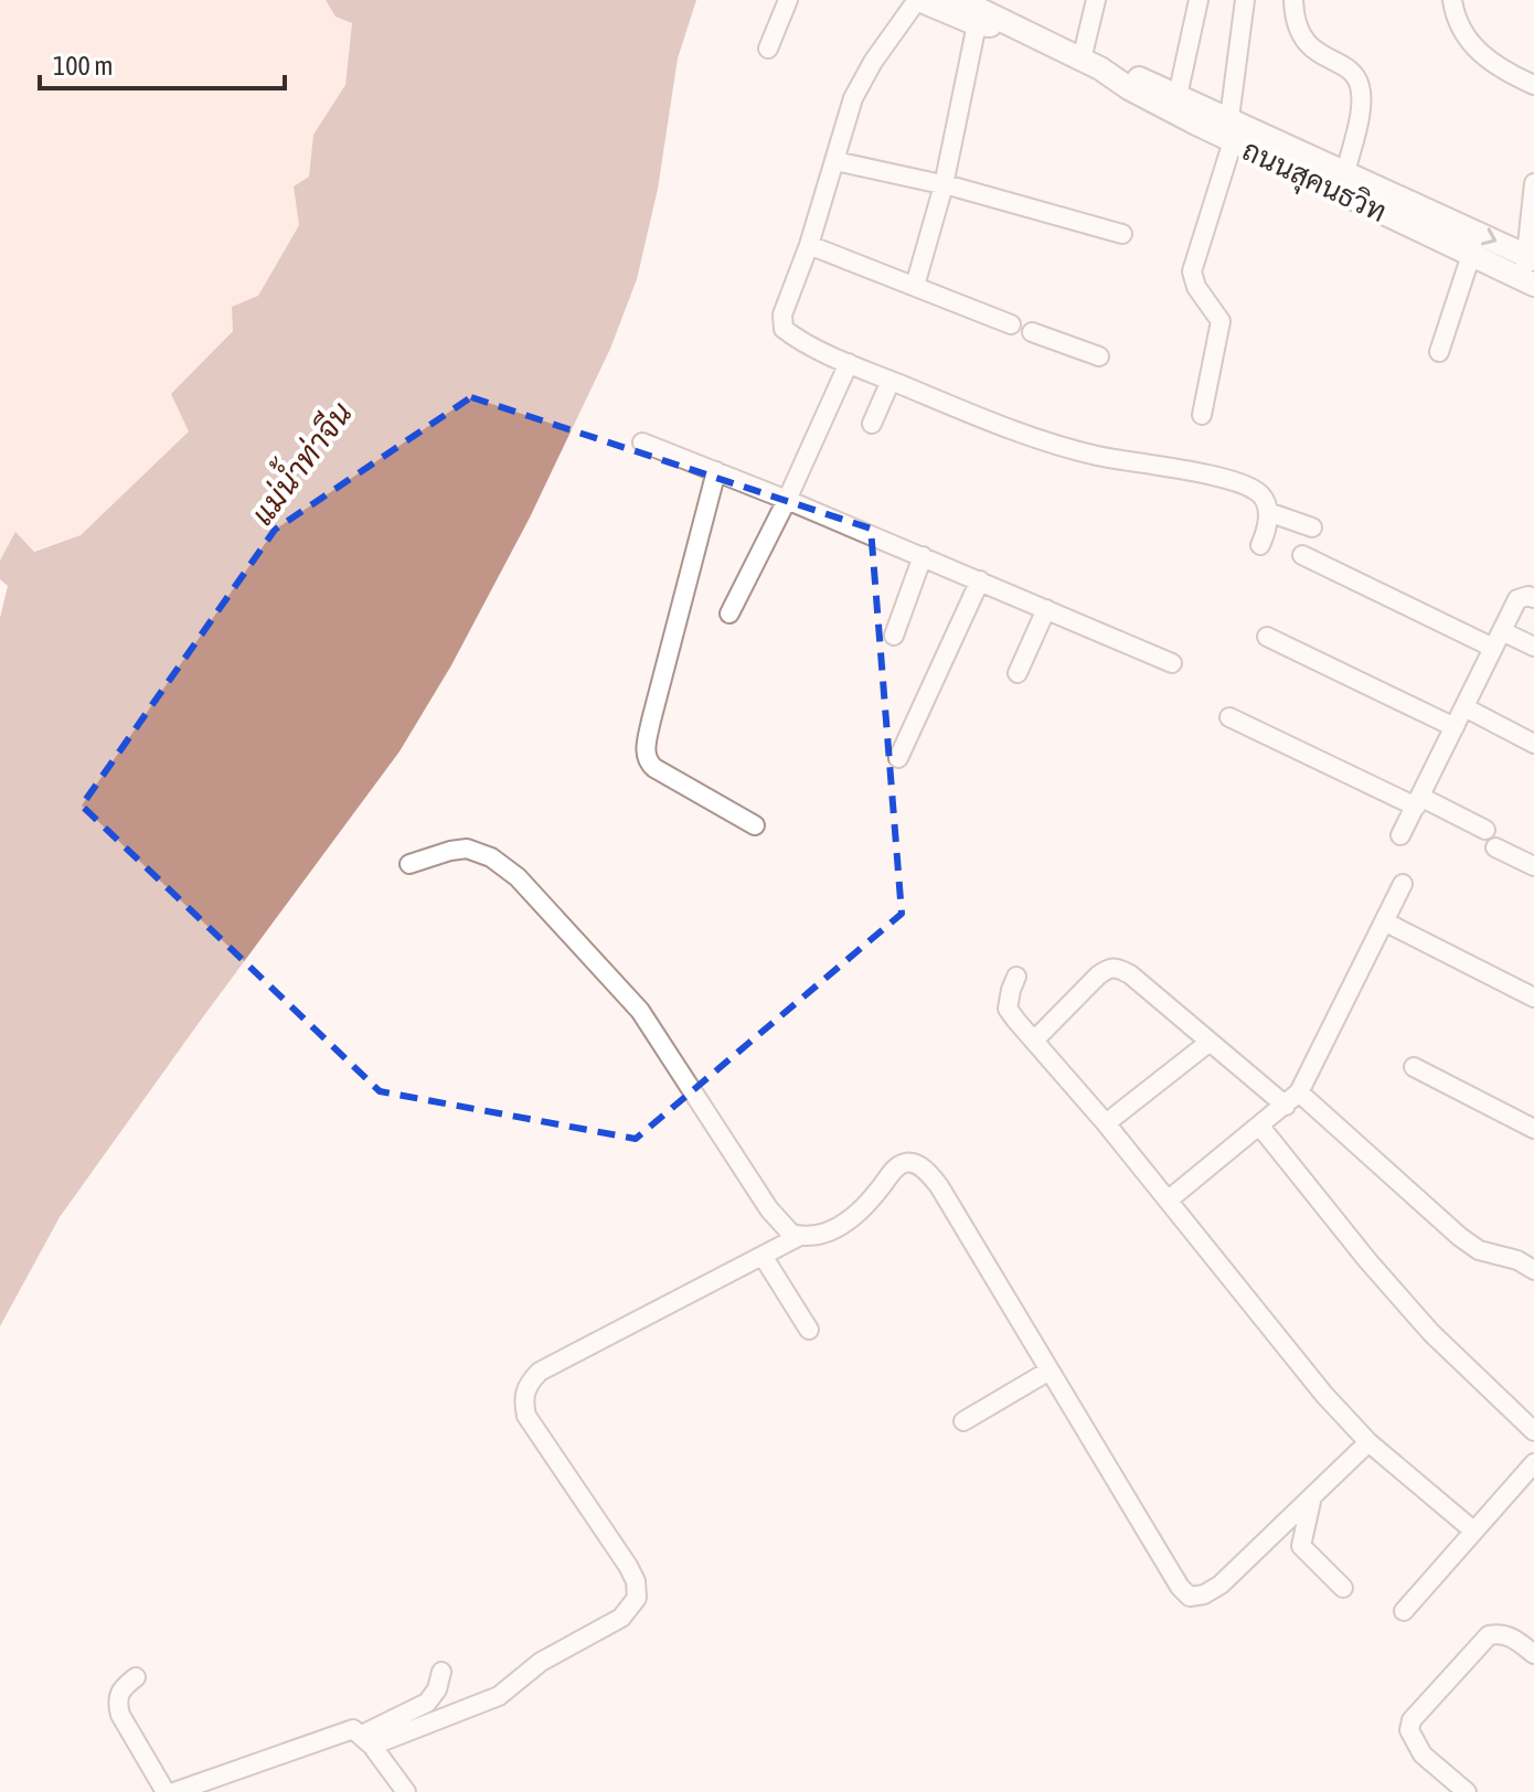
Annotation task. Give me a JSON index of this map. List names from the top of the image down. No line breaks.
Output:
{"streets":{"main road":["ถนนสุคนธวิท"]},"water":["แม่น้ำท่าจีน"],"scale_bar":"100 m"}
